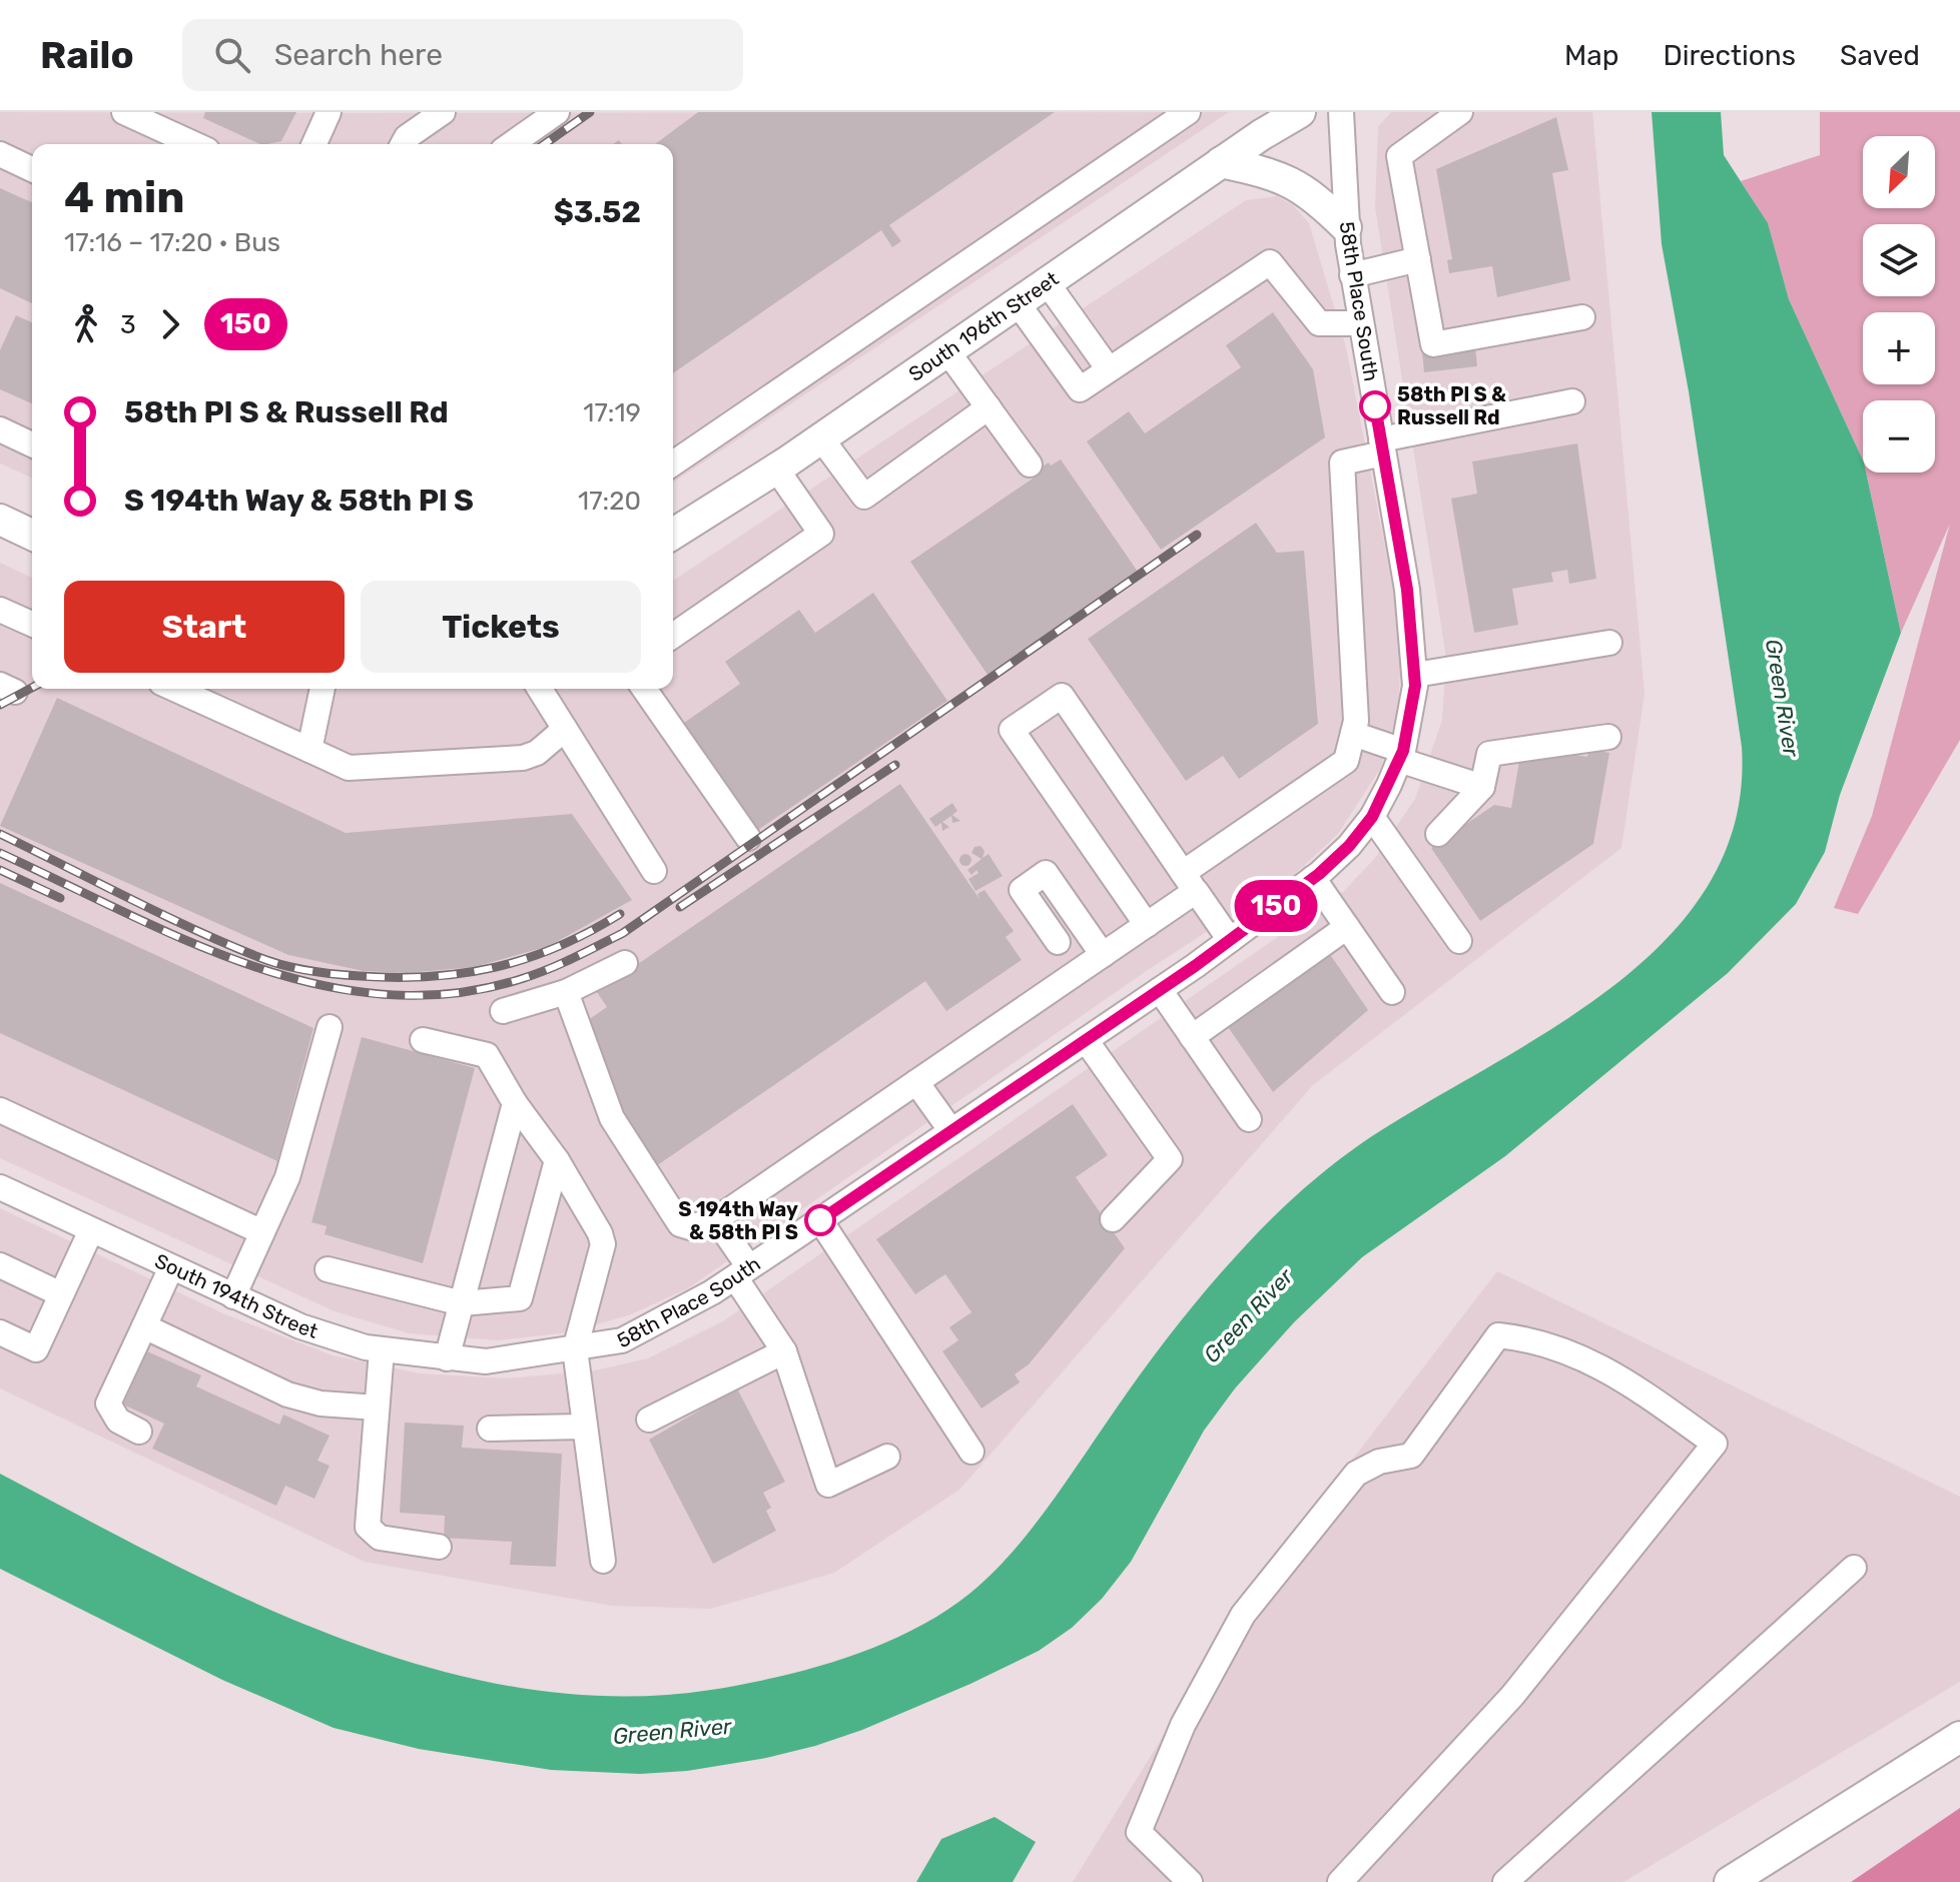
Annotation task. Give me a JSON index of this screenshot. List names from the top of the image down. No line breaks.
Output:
{"streets":{"main road":["South 196th Street"],"street":["58th Place South","South 194th Street"]},"crossings":[["58th Place South","South 194th Street"]],"water":["Green River"],"places":["58th Pl S & Russell Rd","S 194th Way & 58th Pl S"],"lines":["bus line 150"],"north":"bottom left","page":{"header":"Railo","search":"Search here","nav":["Map","Directions","Saved"],"on_map":"150","map_buttons":["+","−"],"heading":["4 min","17:16 – 17:20 · Bus","$3.52"],"legs":["3","150"],"list":[{"name":"58th Pl S & Russell Rd","value":"17:19"},{"name":"S 194th Way & 58th Pl S","value":"17:20"}],"buttons":["Start","Tickets"]}}
